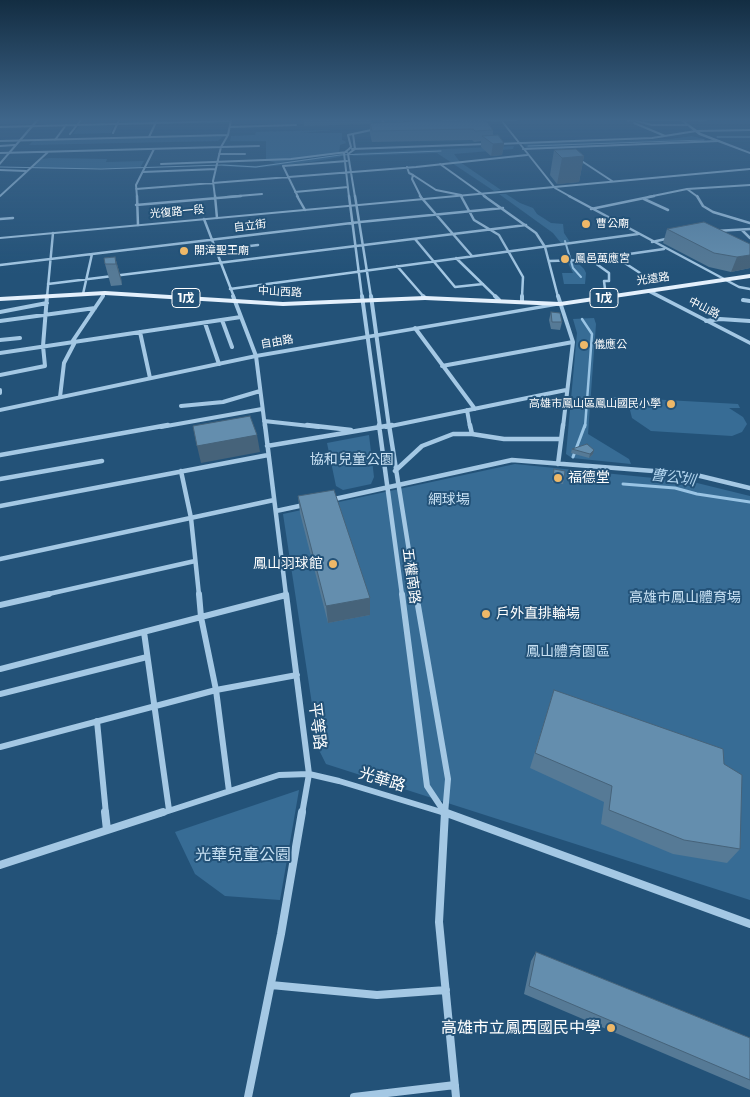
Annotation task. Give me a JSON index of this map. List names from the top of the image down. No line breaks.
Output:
{"streets":{"main road":["光遠路","中山西路","1戊"],"street":["光復路一段","自立街","中山路","自由路","五權南路","平等路","光華路"]},"crossings":[["光復路一段","五權南路"],["光復路一段","平等路"],["自立街","五權南路"],["自立街","平等路"],["光遠路","中山西路"],["光遠路","中山路"],["光遠路","自由路"],["中山西路","自由路"],["中山西路","五權南路"],["中山西路","平等路"],["自由路","五權南路"],["自由路","平等路"],["五權南路","光華路"],["平等路","光華路"]],"water":["曹公圳"],"parks":["協和兒童公園","網球場","高雄市鳳山體育場","鳳山體育園區","光華兒童公園"],"places":["曹公廟","開漳聖王廟","鳳邑萬應宮","儀應公","高雄市鳳山區鳳山國民小學","福德堂","鳳山羽球館","戶外直排輪場","高雄市立鳳西國民中學"]}
